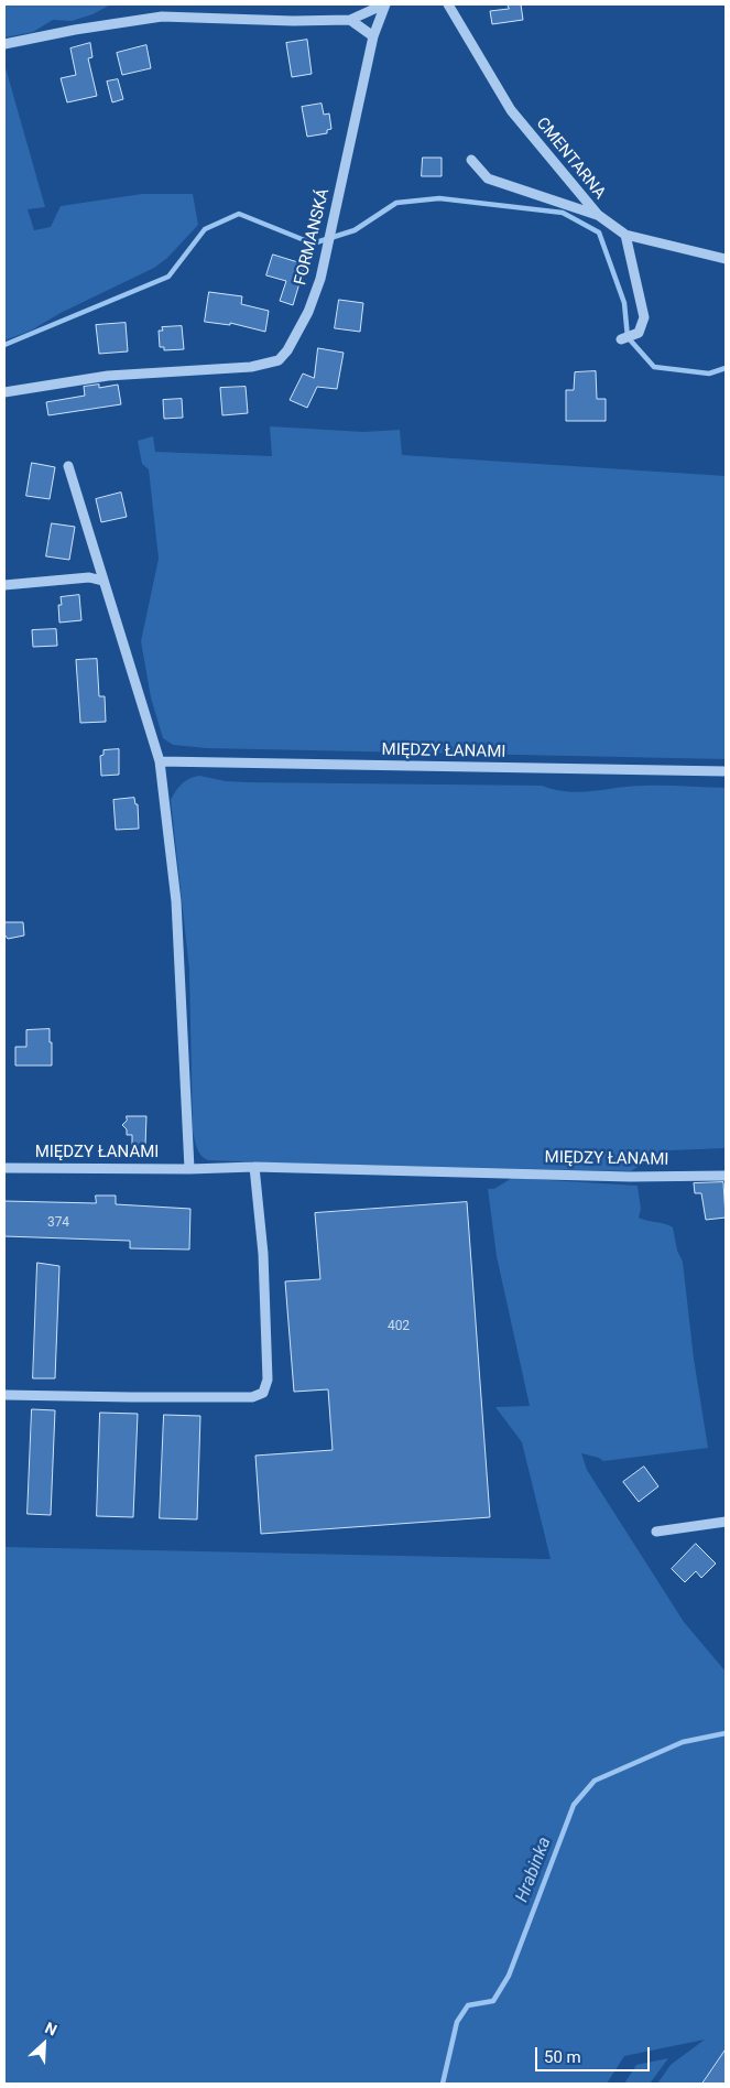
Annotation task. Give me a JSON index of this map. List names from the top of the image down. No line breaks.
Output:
{"streets":{"street":["CMENTARNA","FORMANSKÁ","MIĘDZY ŁANAMI"]},"water":["Hrabinka"],"house_numbers":["374","402"],"scale_bar":"50 m","north":"top right"}
